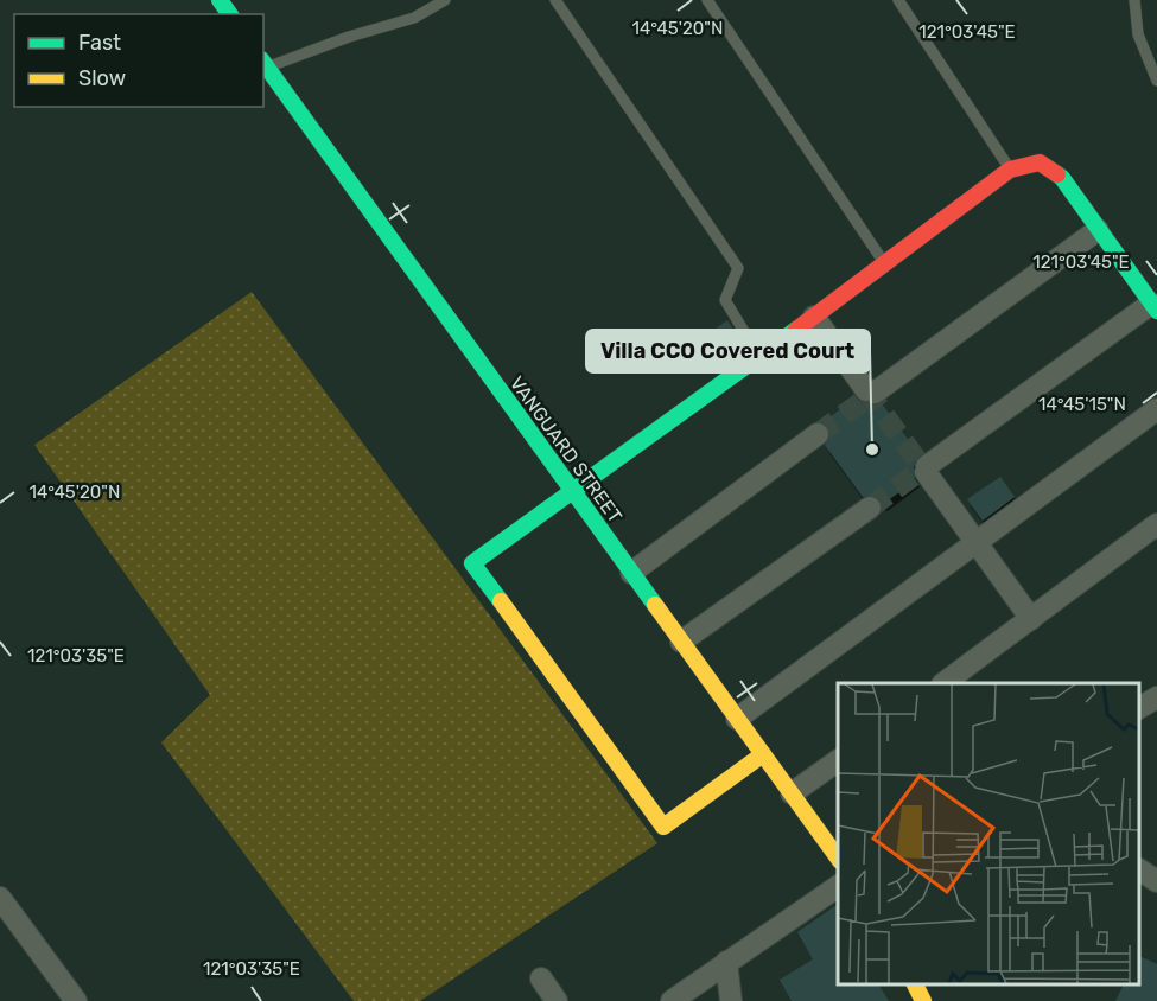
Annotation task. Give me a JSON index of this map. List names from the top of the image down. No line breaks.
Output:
{"streets":{"street":["VANGUARD STREET"]},"places":["Villa CCO Covered Court"],"legend":["Fast","Slow"],"coordinates":["14°45'20\"N","121°03'45\"E","14°45'15\"N","121°03'35\"E"]}
